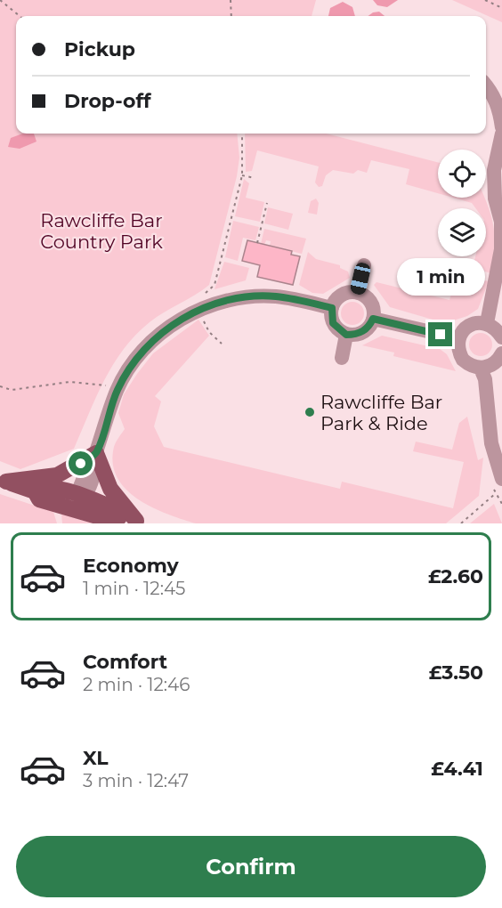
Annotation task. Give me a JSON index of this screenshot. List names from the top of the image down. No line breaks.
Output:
{"parks":["Rawcliffe Bar Country Park"],"places":["Rawcliffe Bar Park & Ride"],"page":{"banner":["Pickup","Drop-off"],"bubble":"1 min","list":[{"name":"Economy","note":"1 min · 12:45","value":"£2.60"},{"name":"Comfort","note":"2 min · 12:46","value":"£3.50"},{"name":"XL","note":"3 min · 12:47","value":"£4.41"}],"buttons":"Confirm"}}
